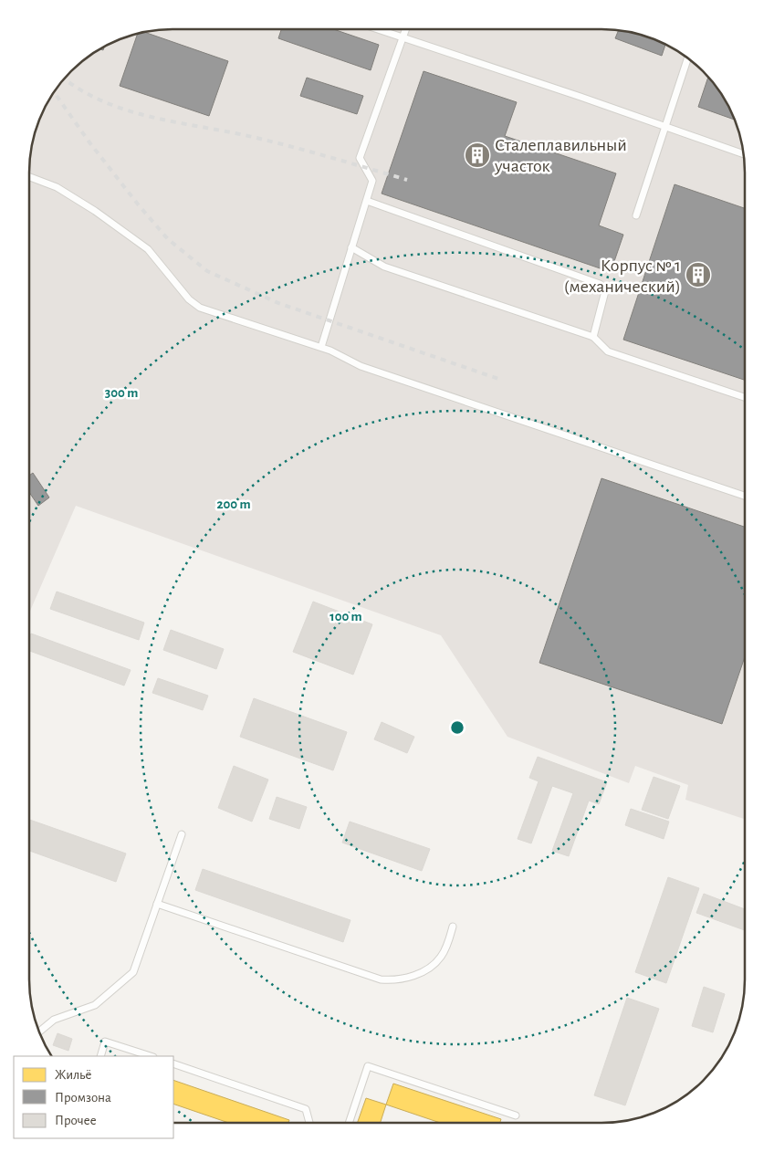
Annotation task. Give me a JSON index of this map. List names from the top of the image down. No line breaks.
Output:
{"places":{"building":["Сталеплавильный участок","Корпус № 1 (механический)"]},"legend":["Жильё","Промзона","Прочее"],"rings":["300 m","200 m","100 m"]}
